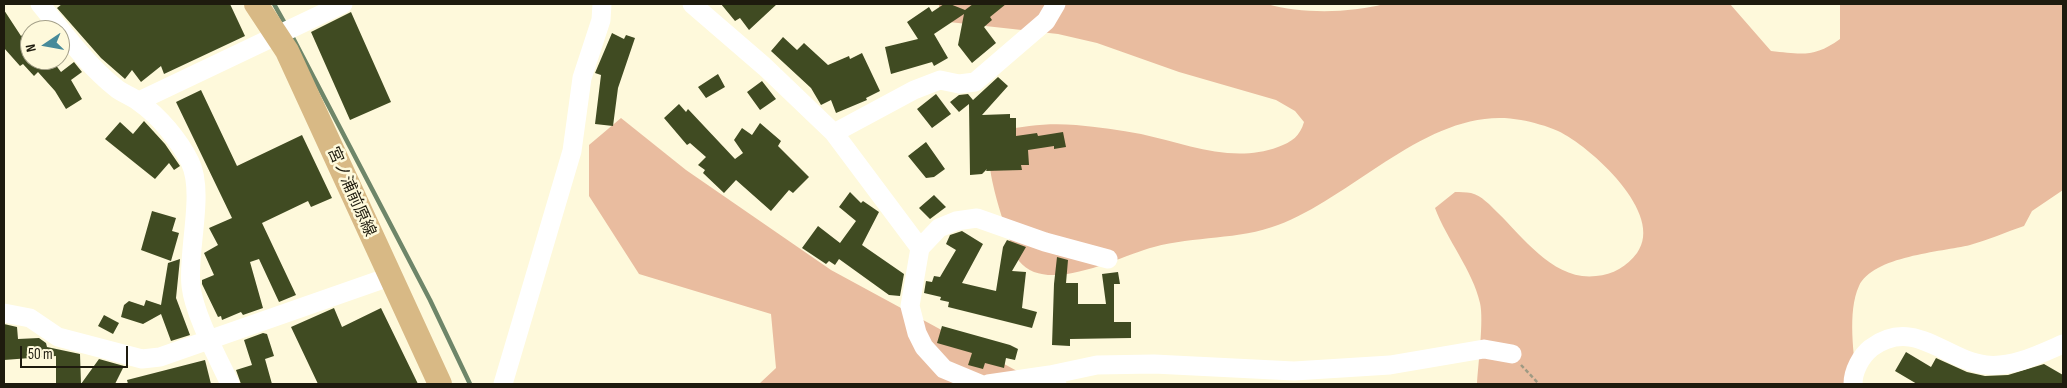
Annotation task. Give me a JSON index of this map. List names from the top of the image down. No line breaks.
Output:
{"streets":{"main road":["宮ノ浦前原線"]},"scale_bar":"50 m","north":"left"}
